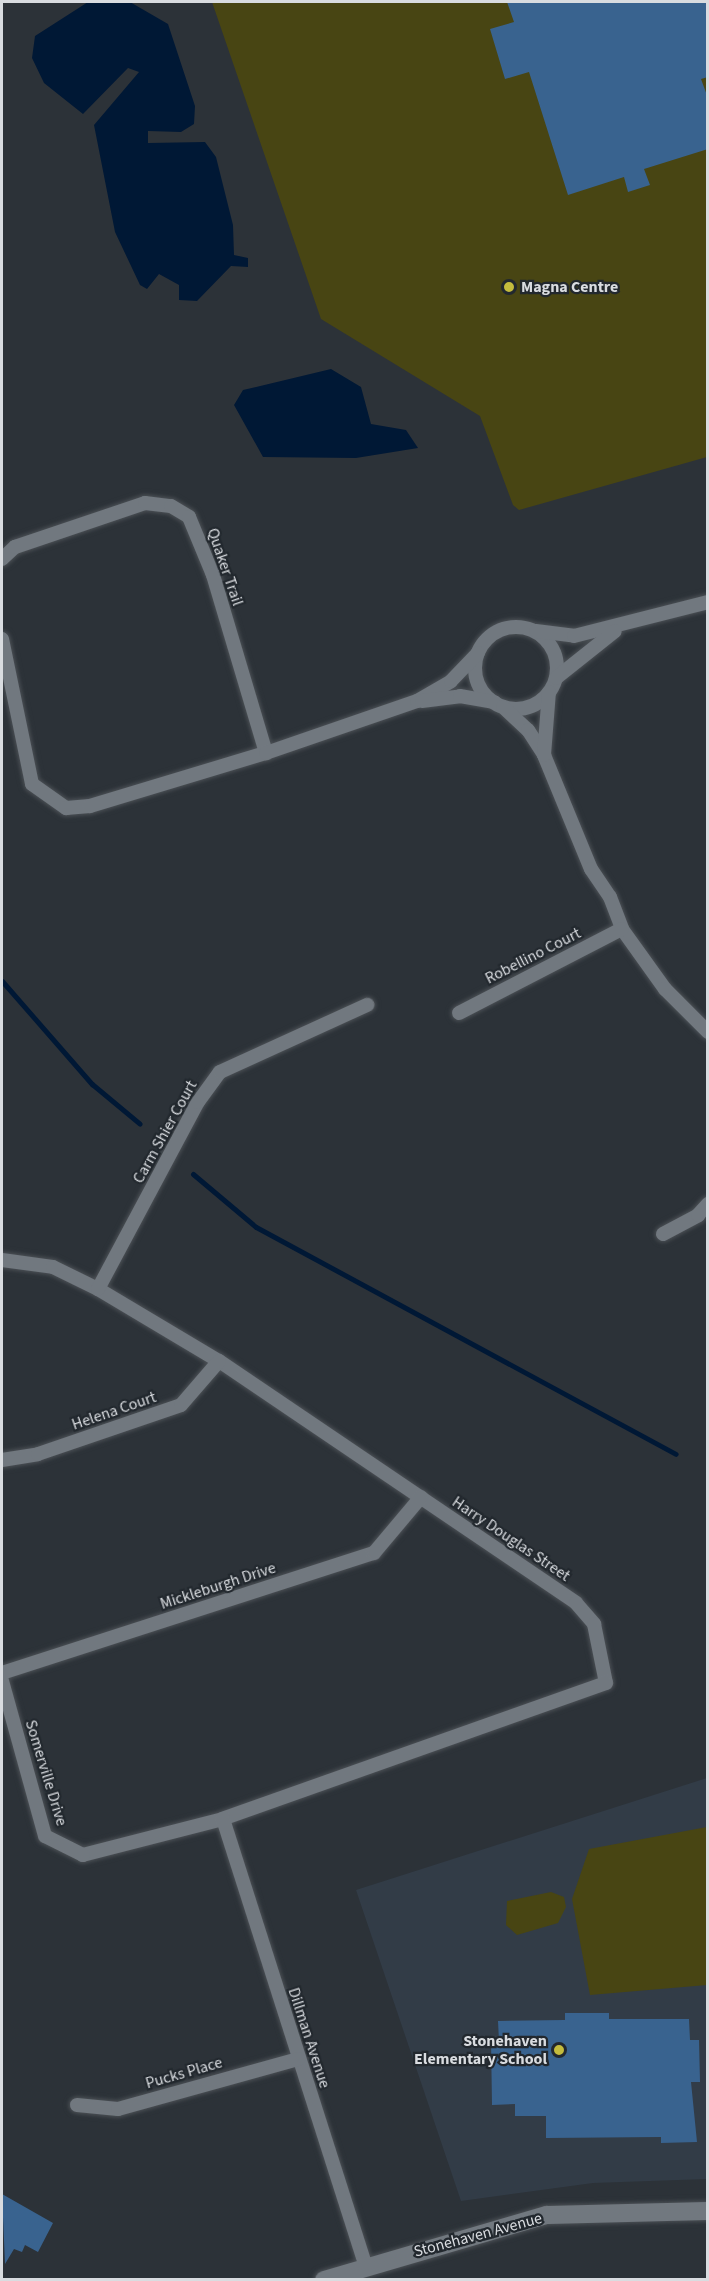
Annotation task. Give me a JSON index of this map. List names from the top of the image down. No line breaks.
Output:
{"streets":{"street":["Quaker Trail","Robellino Court","Carm Shier Court","Helena Court","Harry Douglas Street","Mickleburgh Drive","Somerville Drive","Dillman Avenue","Pucks Place","Stonehaven Avenue"]},"crossings":[["Carm Shier Court","Harry Douglas Street"],["Helena Court","Harry Douglas Street"],["Harry Douglas Street","Mickleburgh Drive"],["Harry Douglas Street","Somerville Drive"],["Harry Douglas Street","Dillman Avenue"],["Somerville Drive","Dillman Avenue"],["Dillman Avenue","Pucks Place"],["Dillman Avenue","Stonehaven Avenue"]],"places":["Magna Centre","Stonehaven Elementary School"]}
